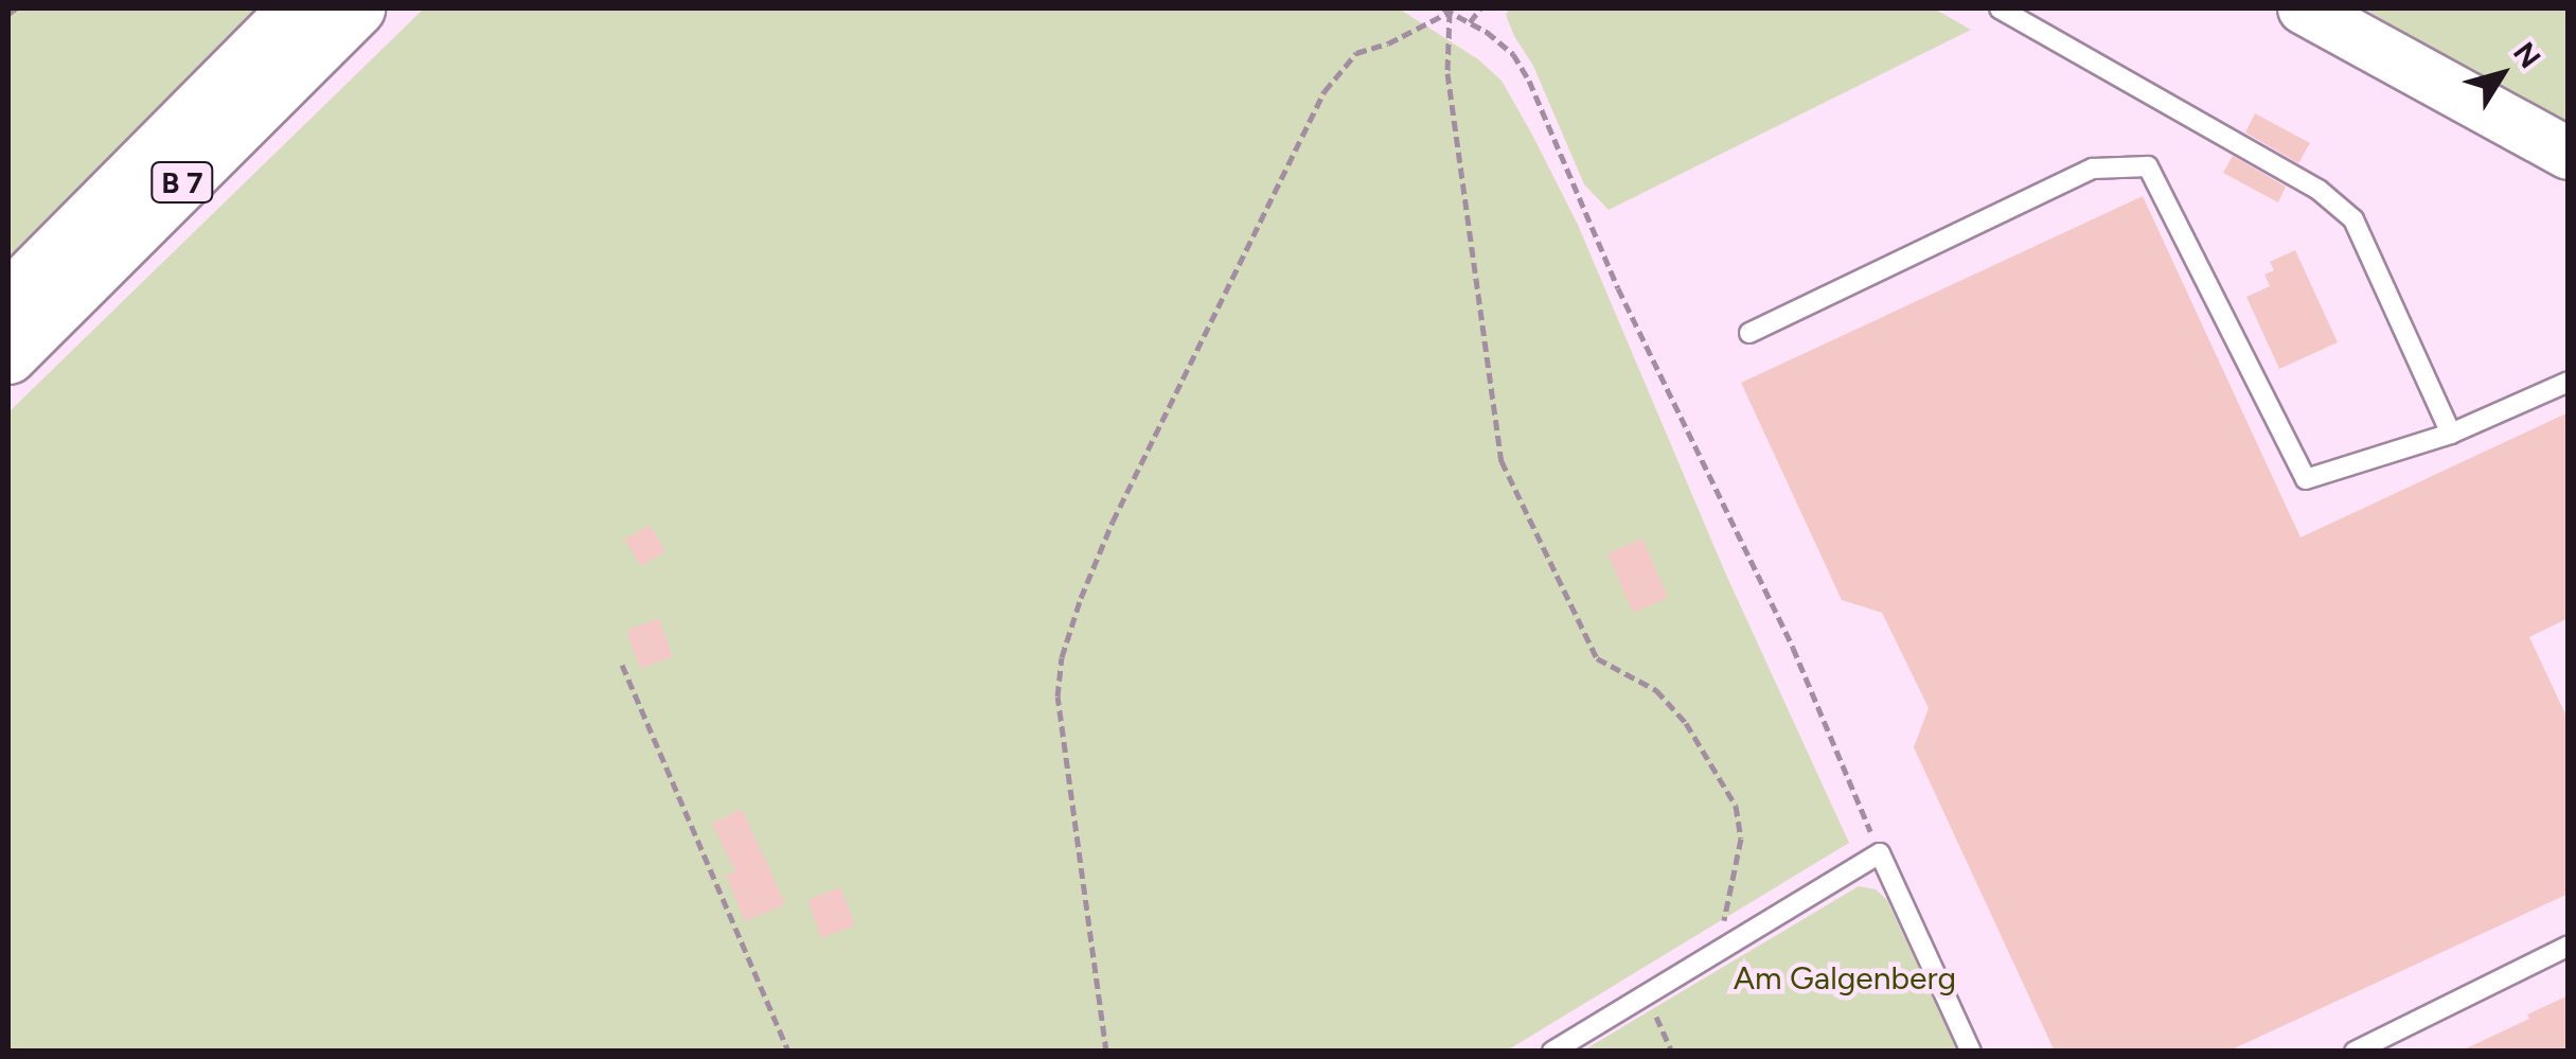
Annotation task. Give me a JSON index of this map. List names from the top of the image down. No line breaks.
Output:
{"streets":{"main road":["B 7"]},"parks":["Am Galgenberg"],"north":"top right"}
